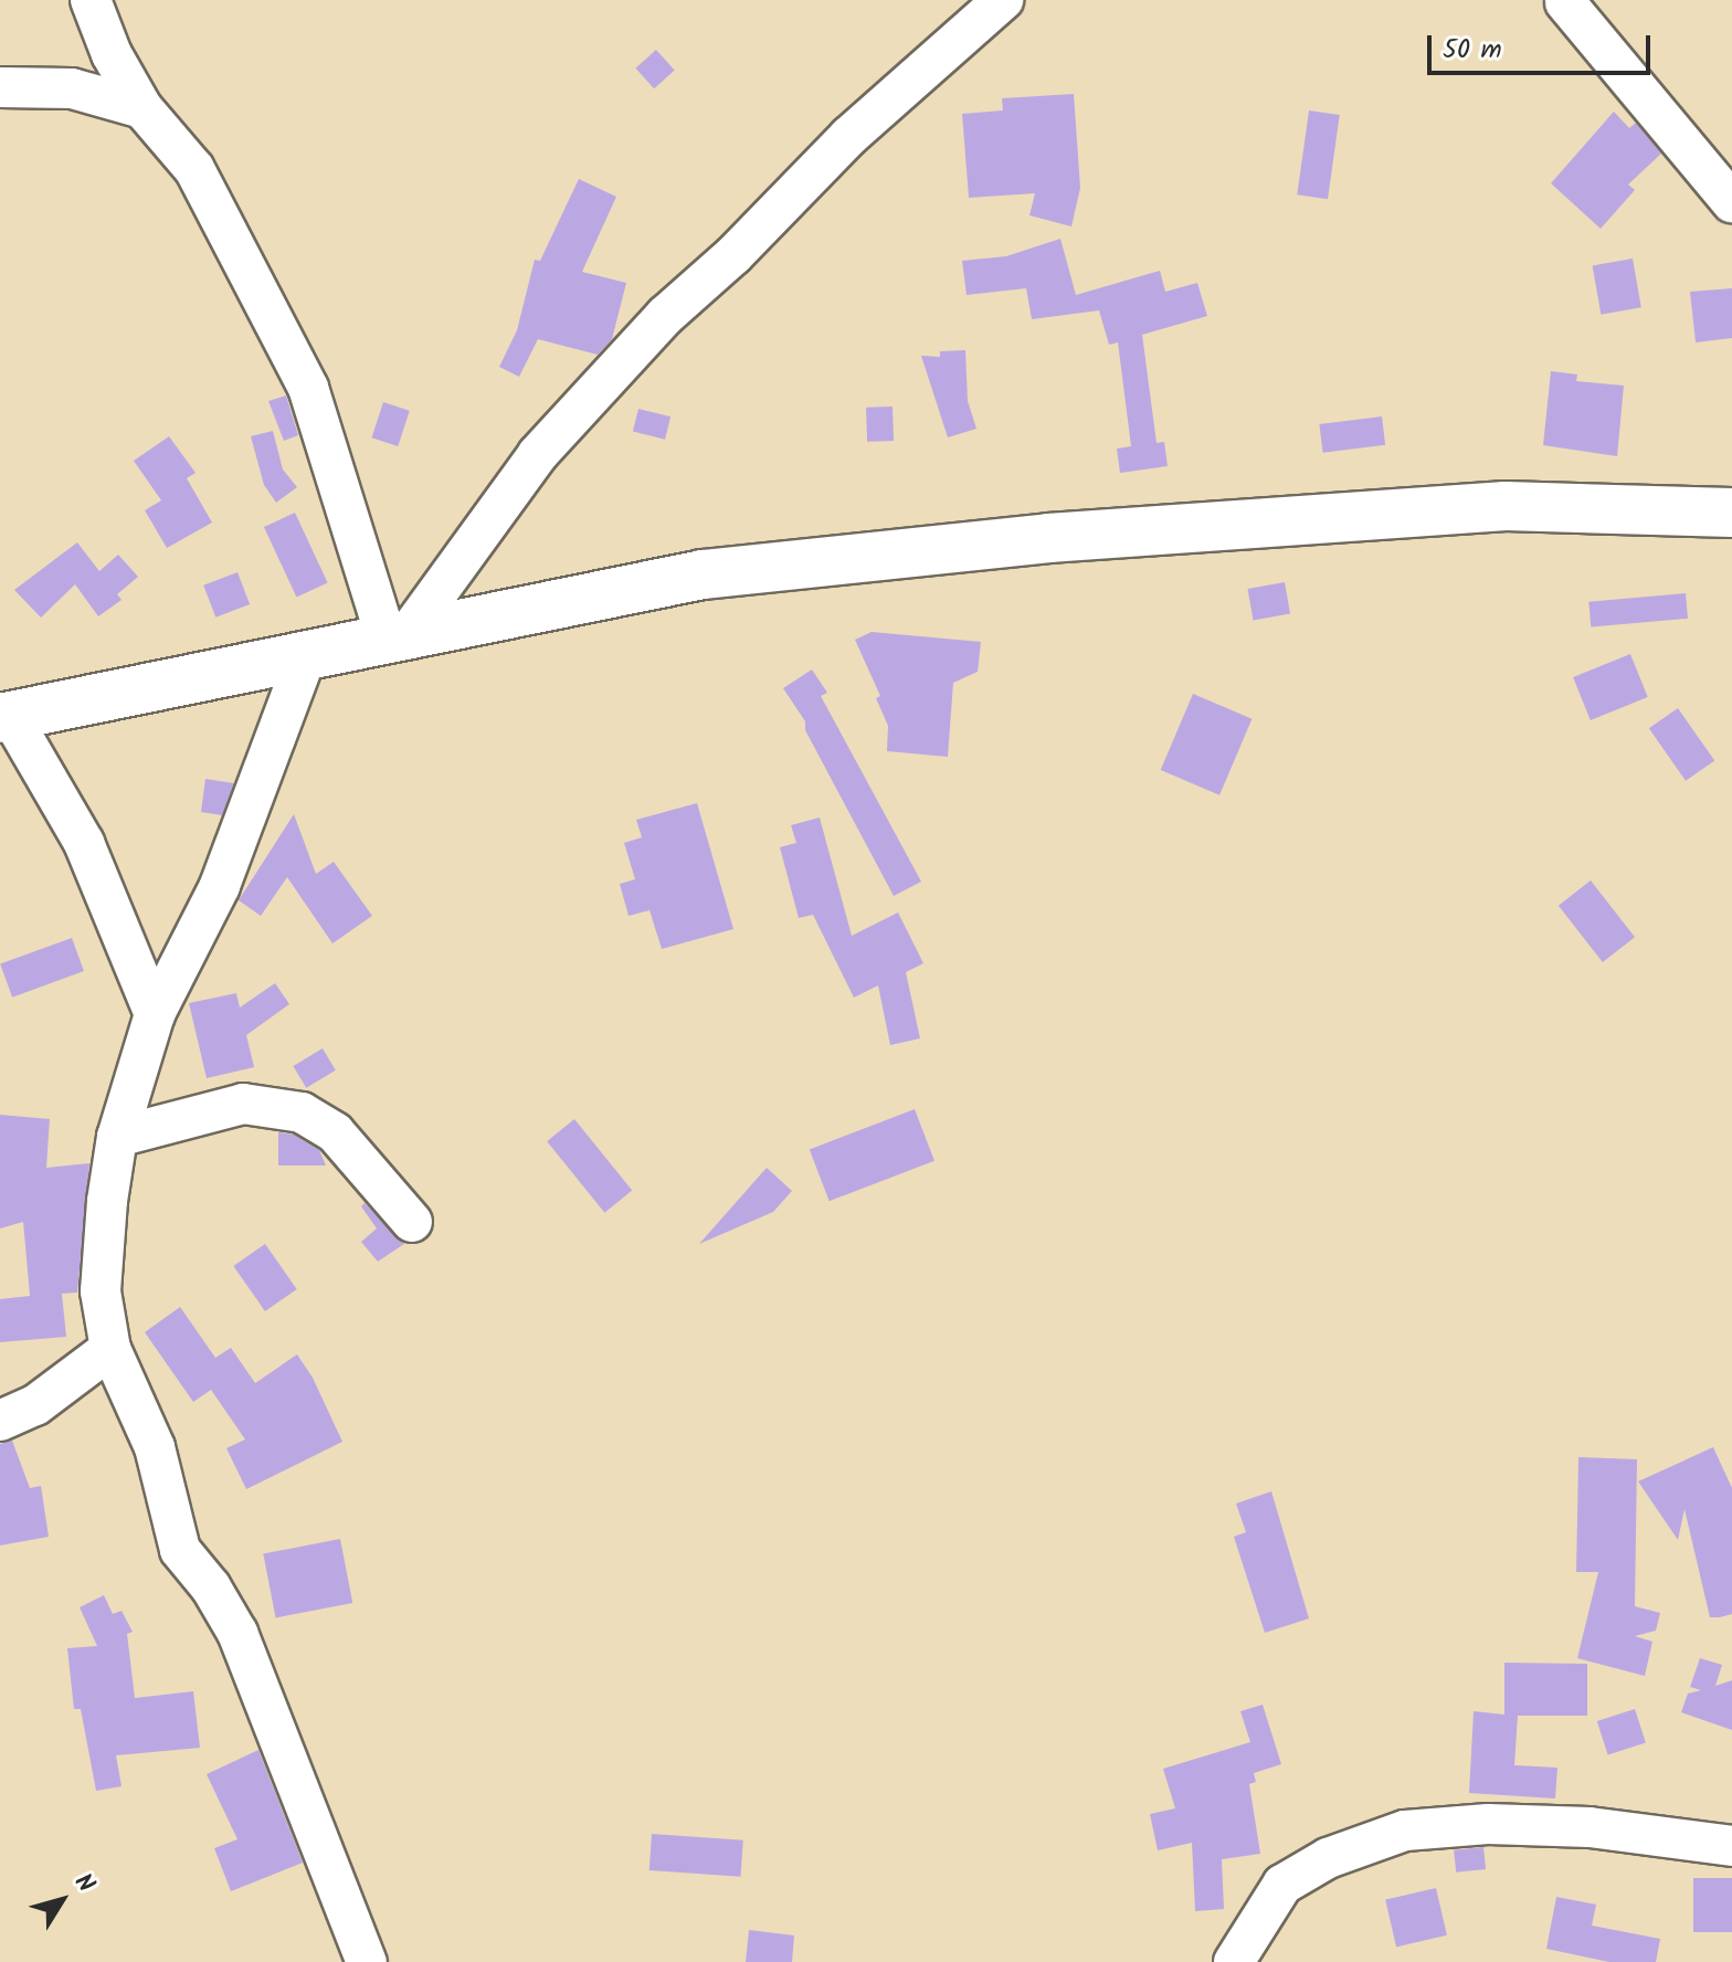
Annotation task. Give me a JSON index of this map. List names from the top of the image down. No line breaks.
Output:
{"scale_bar":"50 m","north":"top right"}
